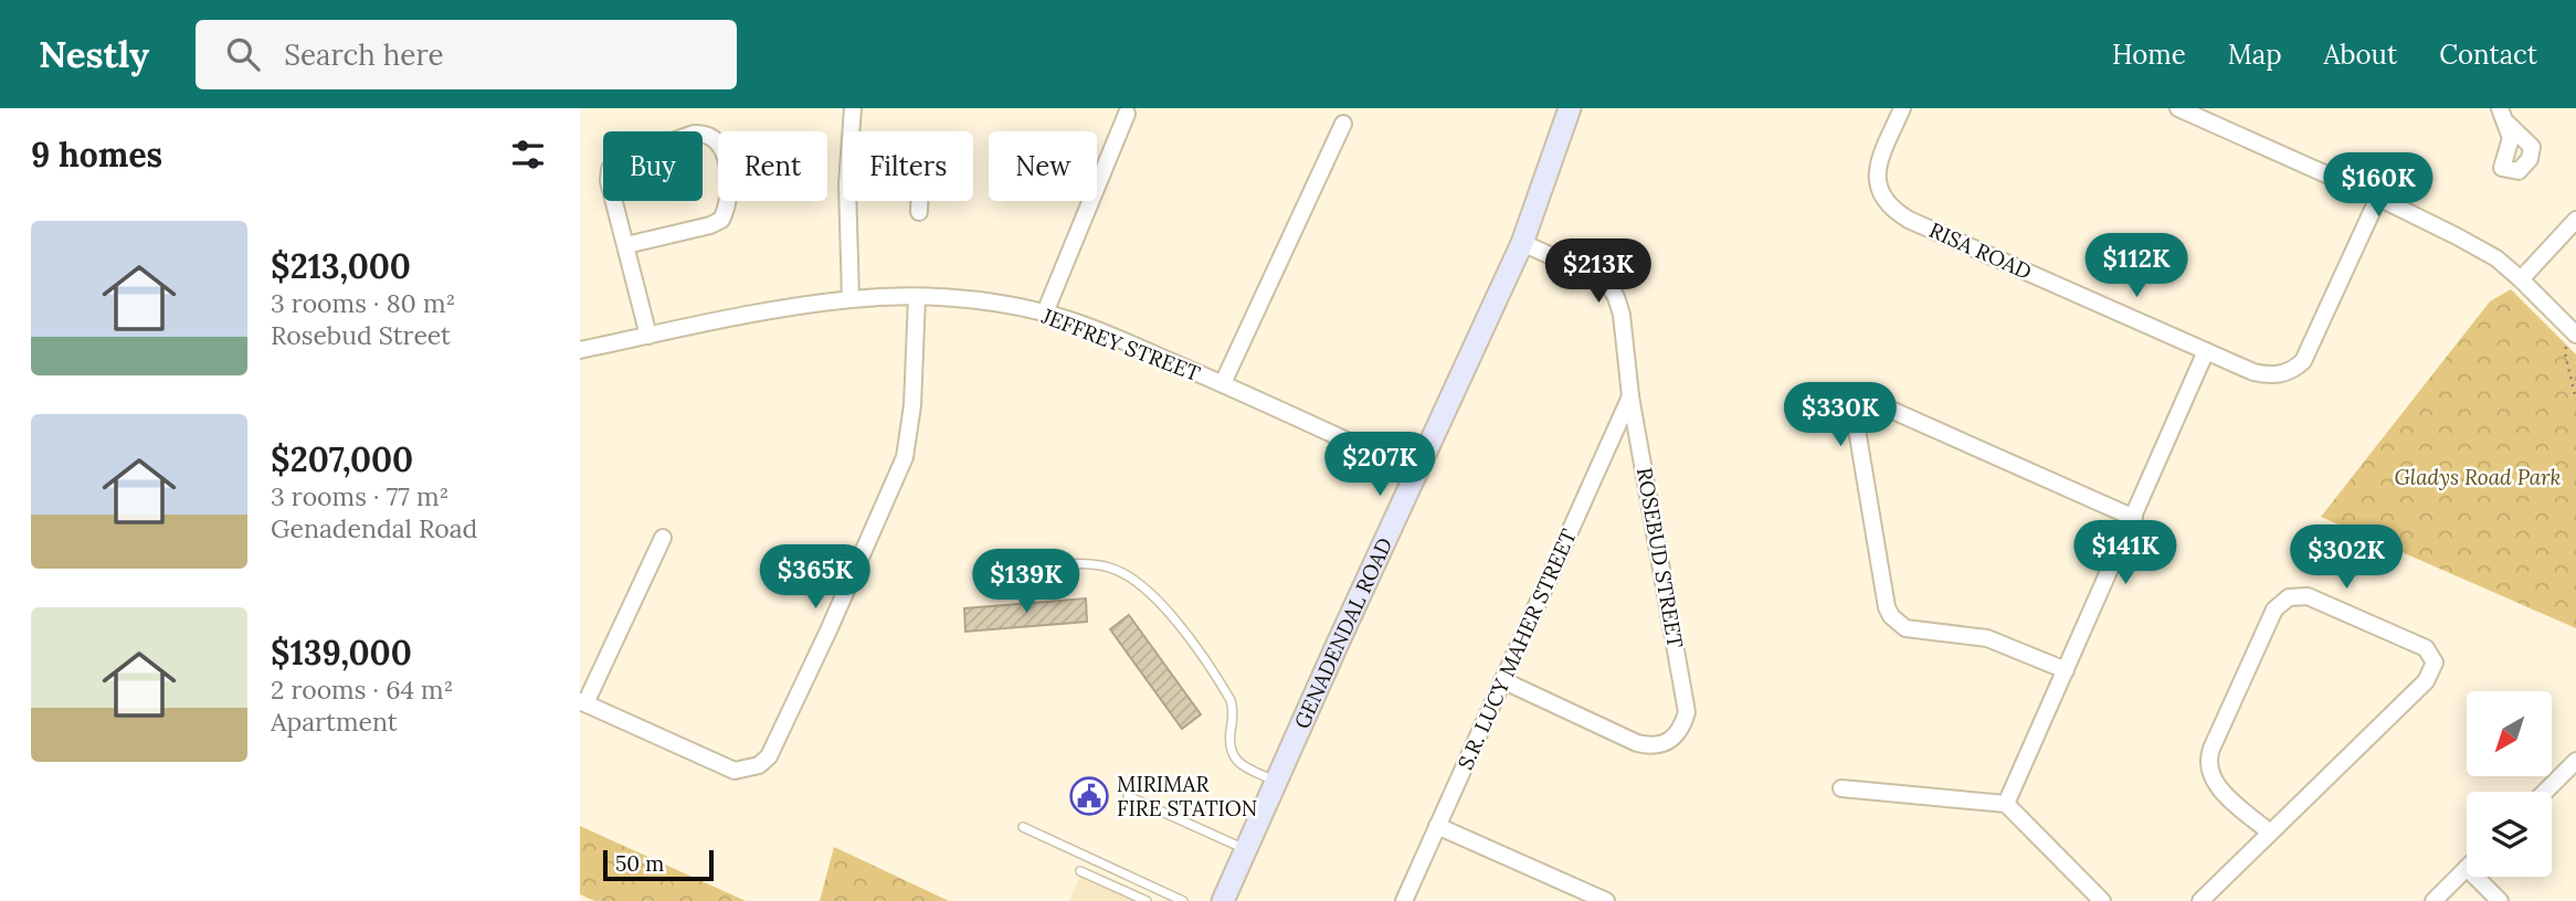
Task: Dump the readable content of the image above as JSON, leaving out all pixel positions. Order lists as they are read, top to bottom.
{
  "streets": {
    "street": [
      "RISA ROAD",
      "JEFFREY STREET",
      "ROSEBUD STREET",
      "GENADENDAL ROAD",
      "S.R. LUCY MAHER STREET"
    ]
  },
  "crossings": [
    ["JEFFREY STREET", "GENADENDAL ROAD"],
    ["ROSEBUD STREET", "GENADENDAL ROAD"],
    ["ROSEBUD STREET", "S.R. LUCY MAHER STREET"]
  ],
  "parks": ["Gladys Road Park"],
  "places": {
    "public building": ["MIRIMAR FIRE STATION"]
  },
  "scale_bar": "50 m",
  "north": "bottom left",
  "page": {
    "header": "Nestly",
    "search": "Search here",
    "nav": [
      "Home",
      "Map",
      "About",
      "Contact"
    ],
    "heading": "9 homes",
    "chip": [
      "Buy",
      "Rent",
      "Filters",
      "New"
    ],
    "price": [
      "$160K",
      "$112K",
      "$213K",
      "$330K",
      "$207K",
      "$141K",
      "$302K",
      "$365K",
      "$139K"
    ],
    "list": [
      {
        "name": "$213,000",
        "note": "3 rooms · 80 m² · Rosebud Street"
      },
      {
        "name": "$207,000",
        "note": "3 rooms · 77 m² · Genadendal Road"
      },
      {
        "name": "$139,000",
        "note": "2 rooms · 64 m² · Apartment"
      }
    ],
    "scale": "50 m"
  }
}
